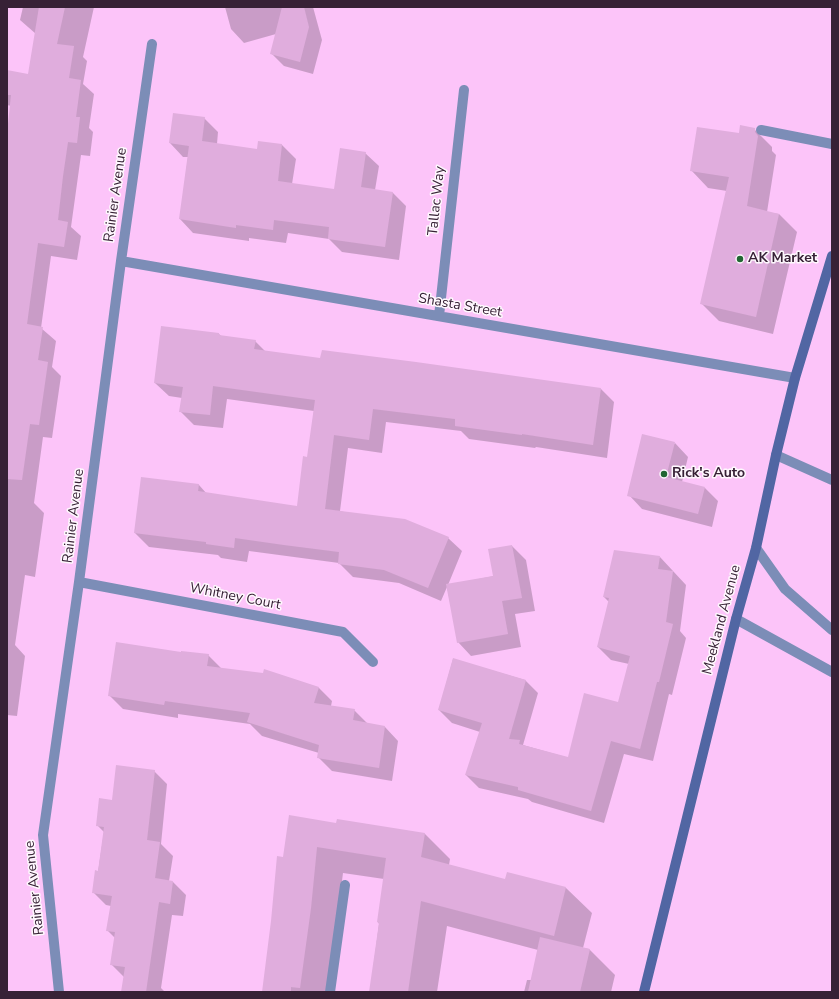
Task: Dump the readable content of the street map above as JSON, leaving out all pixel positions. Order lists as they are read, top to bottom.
{
  "streets": {
    "main road": ["Meekland Avenue"],
    "street": [
      "Rainier Avenue",
      "Tallac Way",
      "Shasta Street",
      "Whitney Court"
    ]
  },
  "crossings": [
    ["Rainier Avenue", "Shasta Street"],
    ["Rainier Avenue", "Whitney Court"],
    ["Tallac Way", "Shasta Street"],
    ["Shasta Street", "Meekland Avenue"]
  ],
  "places": ["AK Market", "Rick's Auto"]
}
